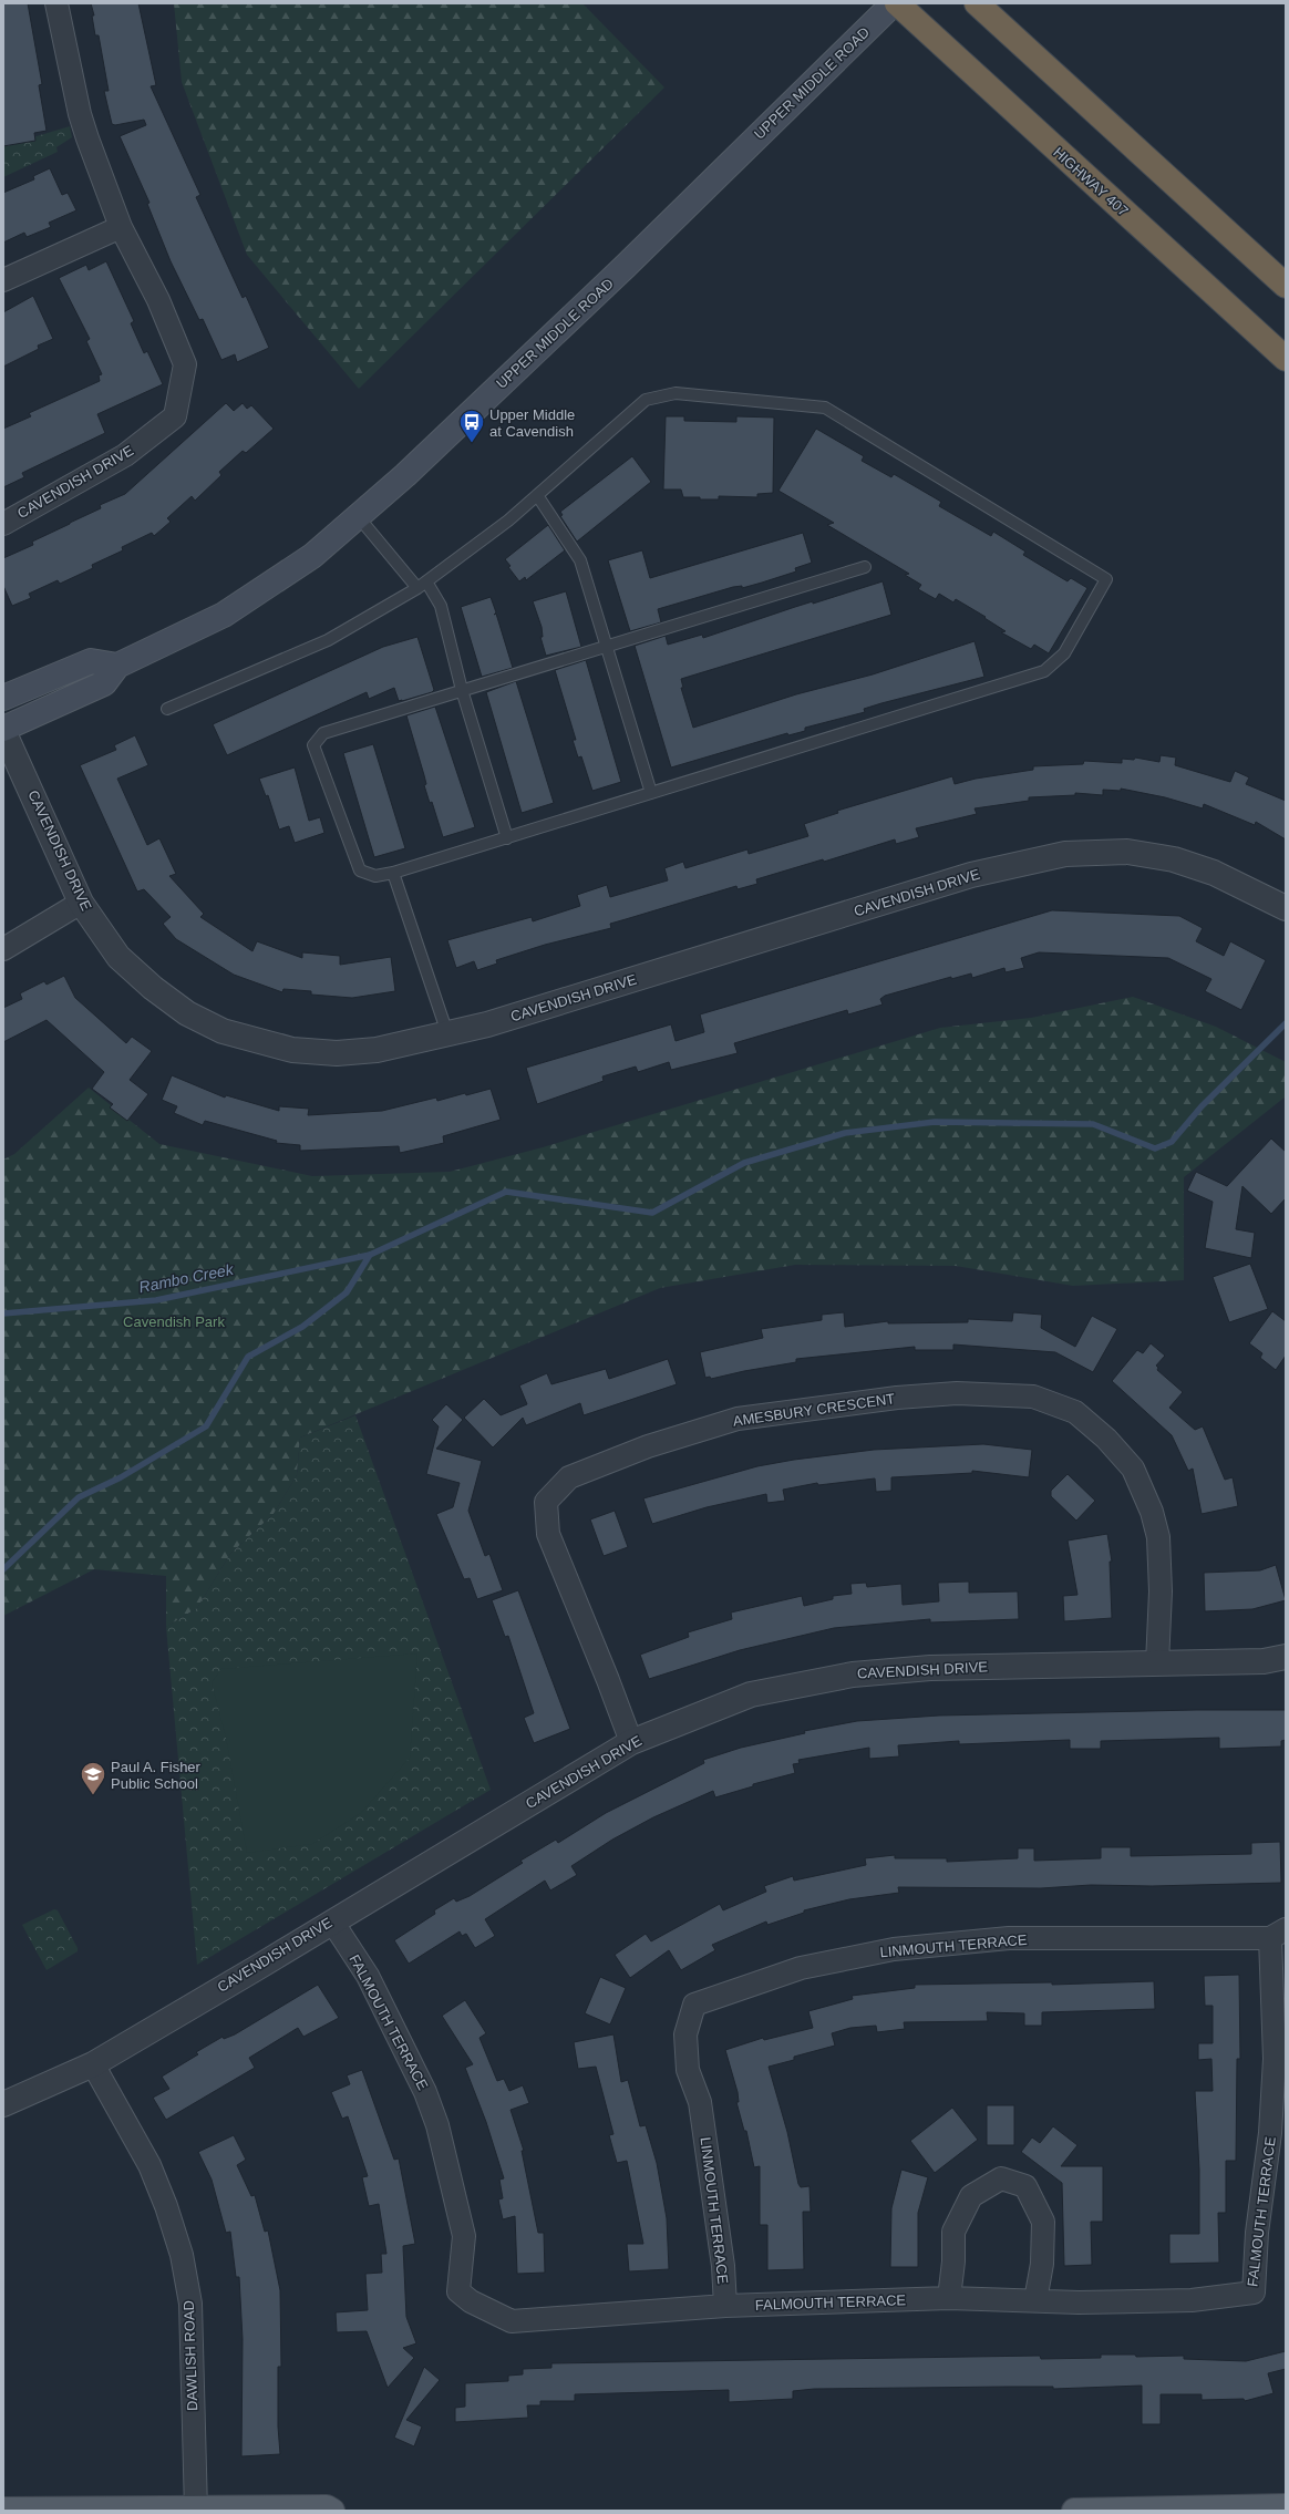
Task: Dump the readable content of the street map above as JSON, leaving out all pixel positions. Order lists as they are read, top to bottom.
{
  "streets": {
    "highway": ["HIGHWAY 407"],
    "main road": ["UPPER MIDDLE ROAD"],
    "street": [
      "CAVENDISH DRIVE",
      "AMESBURY CRESCENT",
      "LINMOUTH TERRACE",
      "FALMOUTH TERRACE",
      "DAWLISH ROAD"
    ]
  },
  "crossings": [
    ["UPPER MIDDLE ROAD", "HIGHWAY 407"],
    ["UPPER MIDDLE ROAD", "CAVENDISH DRIVE"],
    ["CAVENDISH DRIVE", "AMESBURY CRESCENT"],
    ["CAVENDISH DRIVE", "FALMOUTH TERRACE"],
    ["CAVENDISH DRIVE", "DAWLISH ROAD"],
    ["LINMOUTH TERRACE", "FALMOUTH TERRACE"]
  ],
  "water": ["Rambo Creek"],
  "parks": ["Cavendish Park"],
  "places": {
    "bus stop": ["Upper Middle at Cavendish"],
    "school or university": ["Paul A. Fisher Public School"]
  }
}
